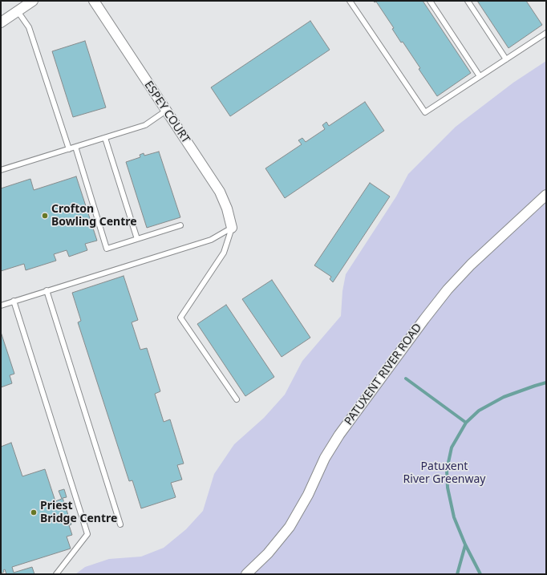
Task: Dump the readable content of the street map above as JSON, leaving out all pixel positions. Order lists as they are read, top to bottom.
{
  "streets": {
    "street": ["ESPEY COURT", "PATUXENT RIVER ROAD"]
  },
  "parks": ["Patuxent River Greenway"],
  "places": ["Crofton Bowling Centre", "Priest Bridge Centre"]
}
